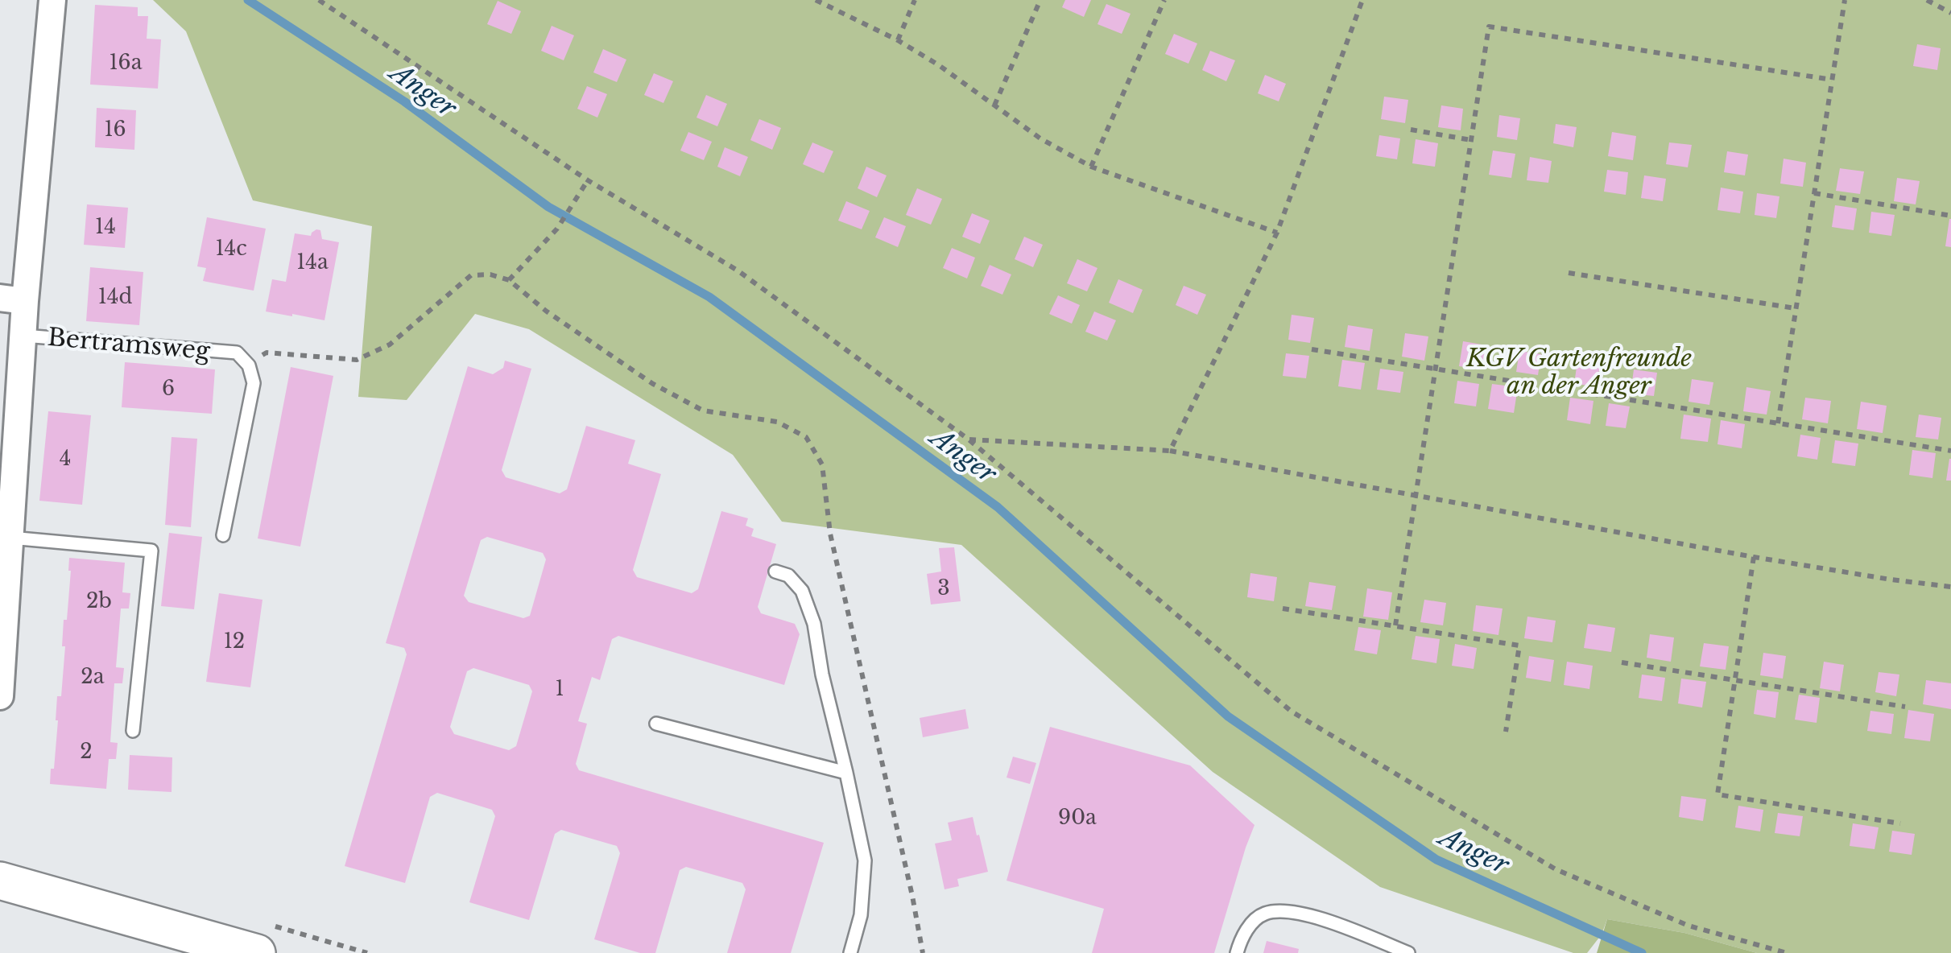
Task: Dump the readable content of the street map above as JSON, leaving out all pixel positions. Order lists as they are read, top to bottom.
{
  "streets": {
    "street": ["Bertramsweg"]
  },
  "water": ["Anger"],
  "parks": ["KGV Gartenfreunde an der Anger"],
  "house_numbers": [
    "16a",
    "16",
    "14",
    "14c",
    "14a",
    "14d",
    "6",
    "4",
    "3",
    "2b",
    "12",
    "2a",
    "1",
    "2",
    "90a"
  ]
}
